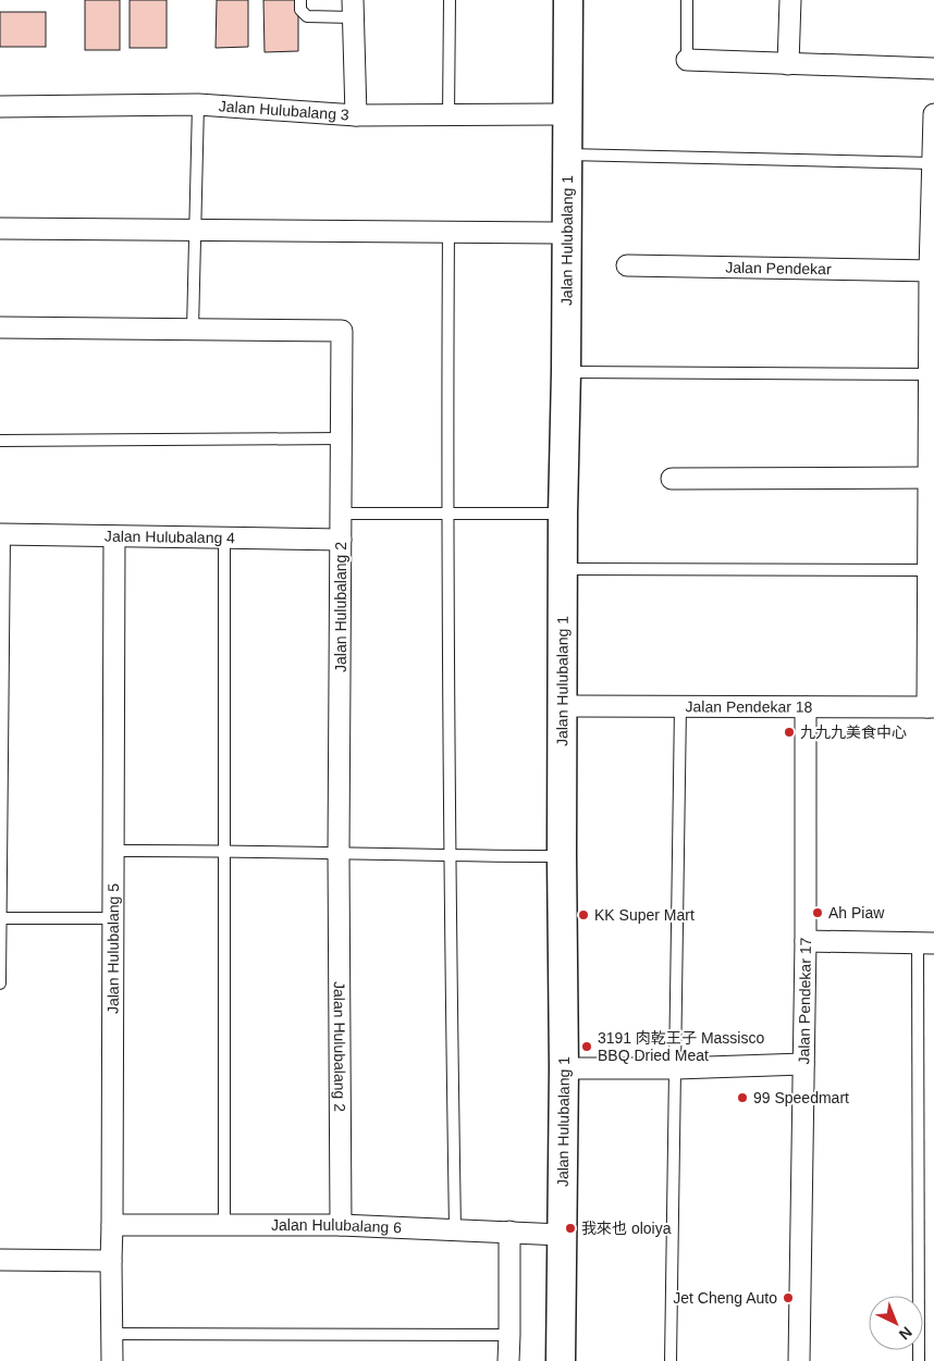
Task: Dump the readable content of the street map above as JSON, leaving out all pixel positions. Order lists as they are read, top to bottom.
{
  "streets": {
    "street": [
      "Jalan Hulubalang 3",
      "Jalan Hulubalang 1",
      "Jalan Pendekar",
      "Jalan Hulubalang 4",
      "Jalan Hulubalang 2",
      "Jalan Pendekar 18",
      "Jalan Hulubalang 5",
      "Jalan Pendekar 17",
      "Jalan Hulubalang 6"
    ]
  },
  "crossings": [
    ["Jalan Hulubalang 3", "Jalan Hulubalang 1"],
    ["Jalan Hulubalang 1", "Jalan Pendekar 18"],
    ["Jalan Hulubalang 1", "Jalan Hulubalang 6"],
    ["Jalan Hulubalang 4", "Jalan Hulubalang 2"],
    ["Jalan Hulubalang 4", "Jalan Hulubalang 5"],
    ["Jalan Hulubalang 2", "Jalan Hulubalang 6"],
    ["Jalan Pendekar 18", "Jalan Pendekar 17"],
    ["Jalan Hulubalang 5", "Jalan Hulubalang 6"]
  ],
  "places": [
    "九九九美食中心",
    "Ah Piaw",
    "KK Super Mart",
    "3191 肉乾王子 Massisco BBQ Dried Meat",
    "99 Speedmart",
    "我來也 oloiya",
    "Jet Cheng Auto"
  ],
  "north": "bottom right"
}
